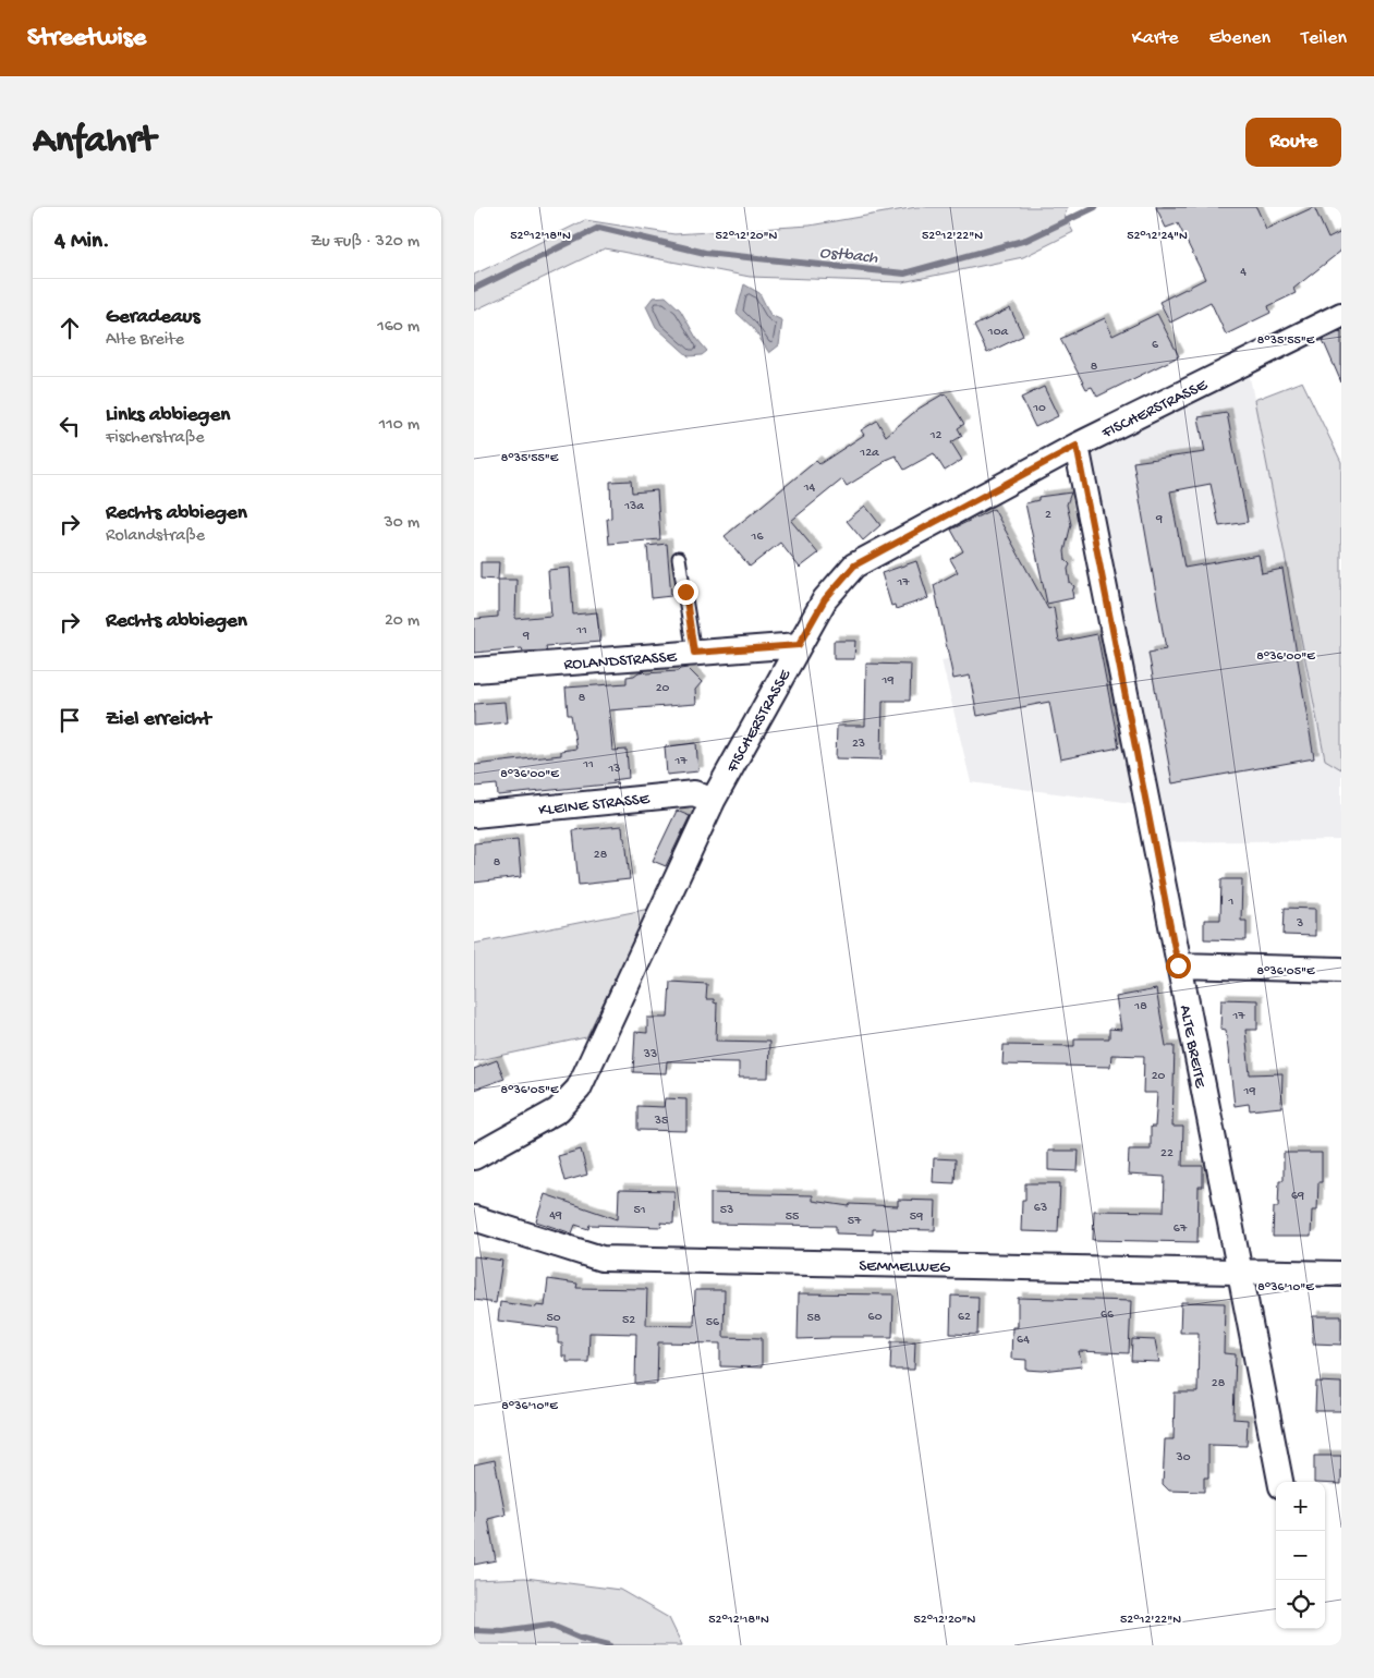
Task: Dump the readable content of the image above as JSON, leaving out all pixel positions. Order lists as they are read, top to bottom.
{
  "streets": {
    "street": [
      "FISCHERSTRASSE",
      "ROLANDSTRASSE",
      "KLEINE STRASSE",
      "ALTE BREITE",
      "SEMMELWEG"
    ]
  },
  "crossings": [
    ["FISCHERSTRASSE", "ROLANDSTRASSE"],
    ["FISCHERSTRASSE", "KLEINE STRASSE"],
    ["FISCHERSTRASSE", "ALTE BREITE"],
    ["ALTE BREITE", "SEMMELWEG"]
  ],
  "water": ["Ostbach"],
  "house_numbers": [
    "4",
    "10a",
    "6",
    "8",
    "10",
    "12",
    "12a",
    "14",
    "13a",
    "2",
    "9",
    "16",
    "17",
    "11",
    "9",
    "19",
    "20",
    "8",
    "23",
    "17",
    "11",
    "13",
    "28",
    "8",
    "1",
    "3",
    "18",
    "17",
    "33",
    "20",
    "19",
    "35",
    "22",
    "69",
    "63",
    "51",
    "53",
    "49",
    "55",
    "59",
    "57",
    "67",
    "66",
    "60",
    "62",
    "50",
    "58",
    "52",
    "56",
    "64",
    "28",
    "30"
  ],
  "page": {
    "header": "Streetwise",
    "nav": ["Karte", "Ebenen", "Teilen"],
    "buttons": "Route",
    "title": "Anfahrt",
    "heading": ["4 Min.", "Zu Fuß · 320 m"],
    "list": [
      ["Geradeaus", "Alte Breite", "160 m"],
      ["Links abbiegen", "Fischerstraße", "110 m"],
      ["Rechts abbiegen", "Rolandstraße", "30 m"],
      ["Rechts abbiegen", "20 m"],
      "Ziel erreicht"
    ],
    "map_buttons": ["+", "−"]
  },
  "coordinates": [
    "52°12'18\"N",
    "52°12'20\"N",
    "52°12'22\"N",
    "52°12'24\"N",
    "8°35'55\"E",
    "8°36'00\"E",
    "8°36'05\"E",
    "8°36'10\"E"
  ]
}
